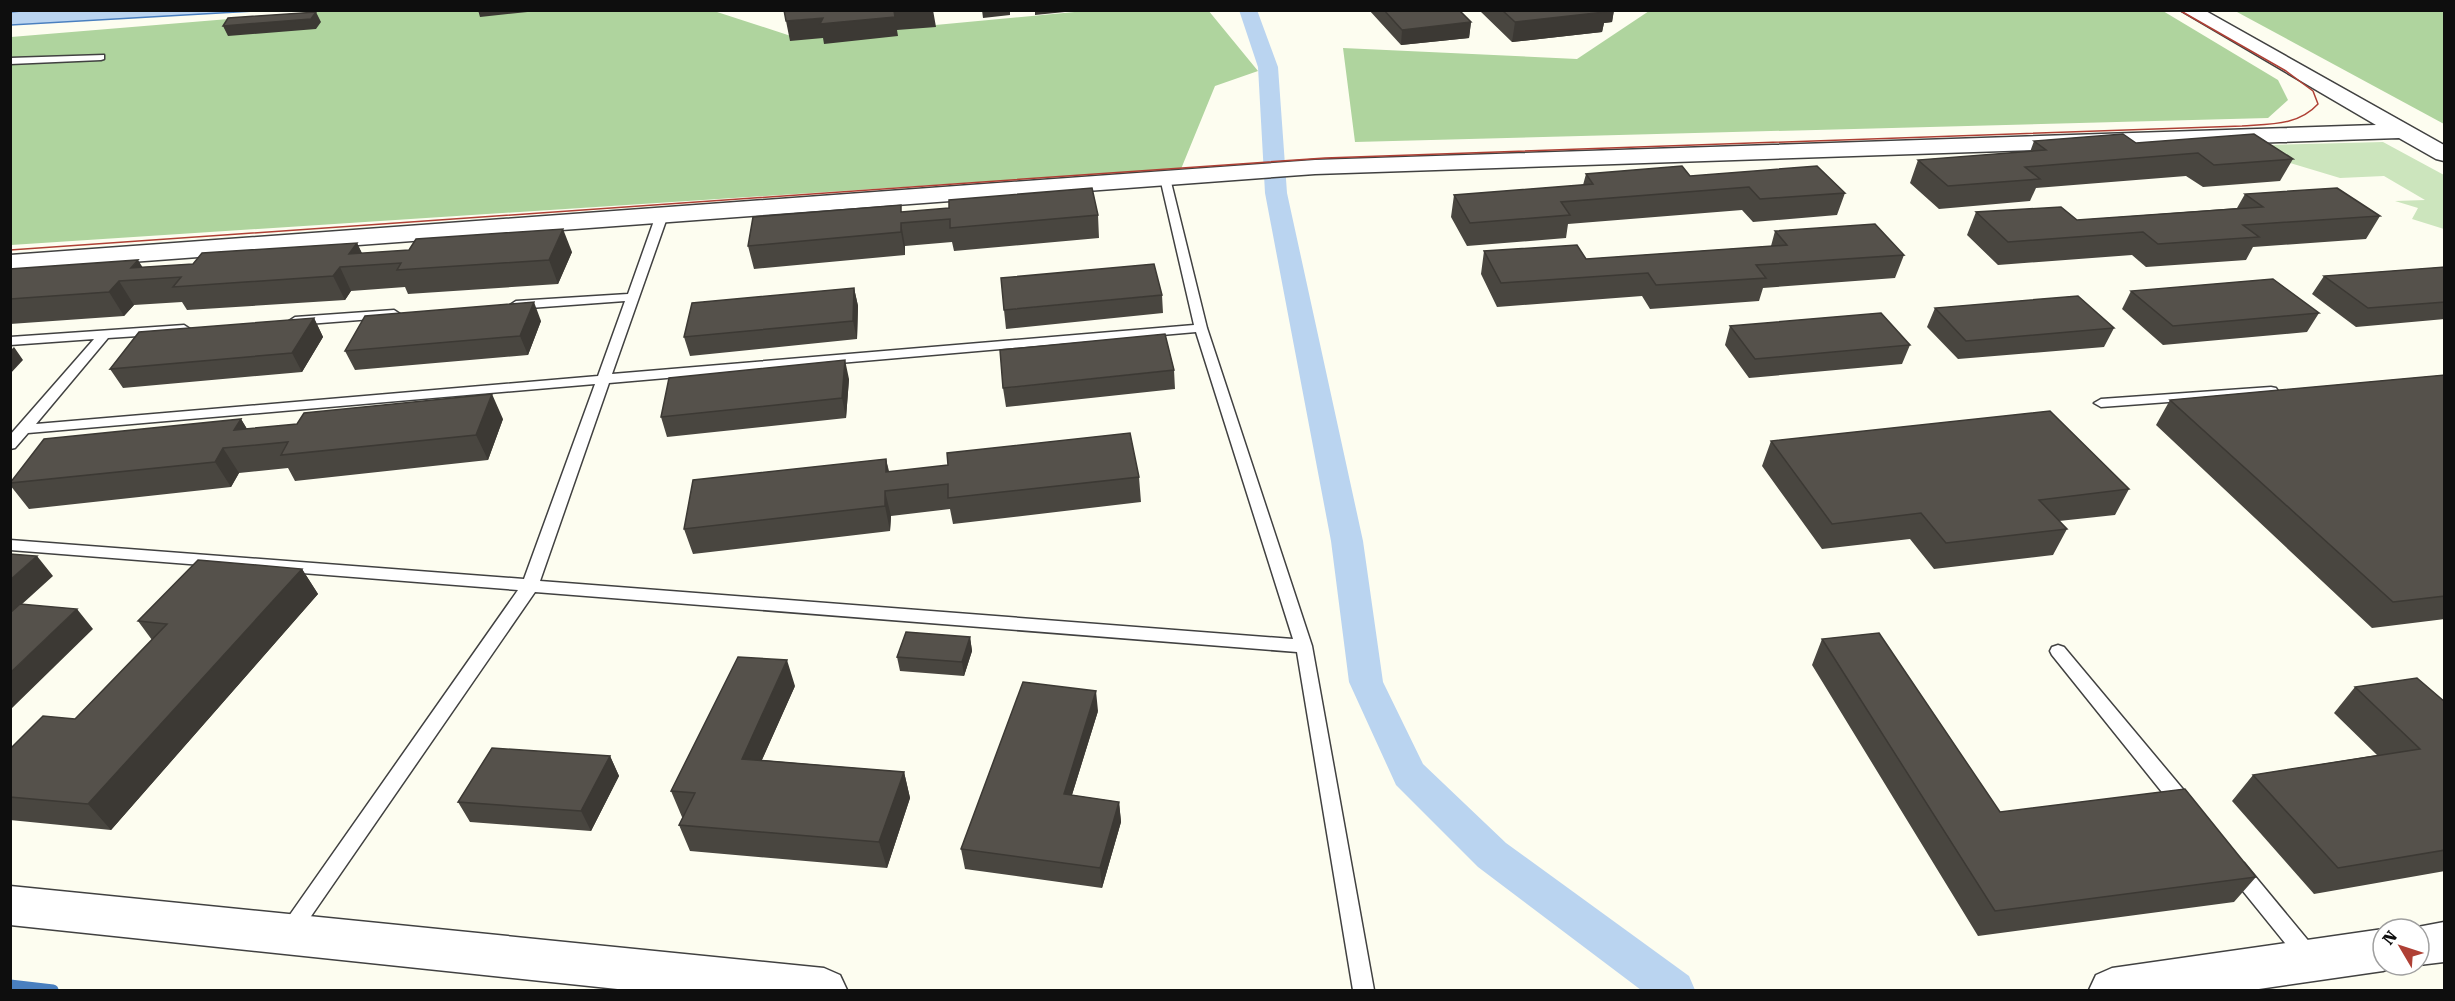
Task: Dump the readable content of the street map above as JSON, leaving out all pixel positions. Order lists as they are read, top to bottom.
{
  "north": "top left"
}
